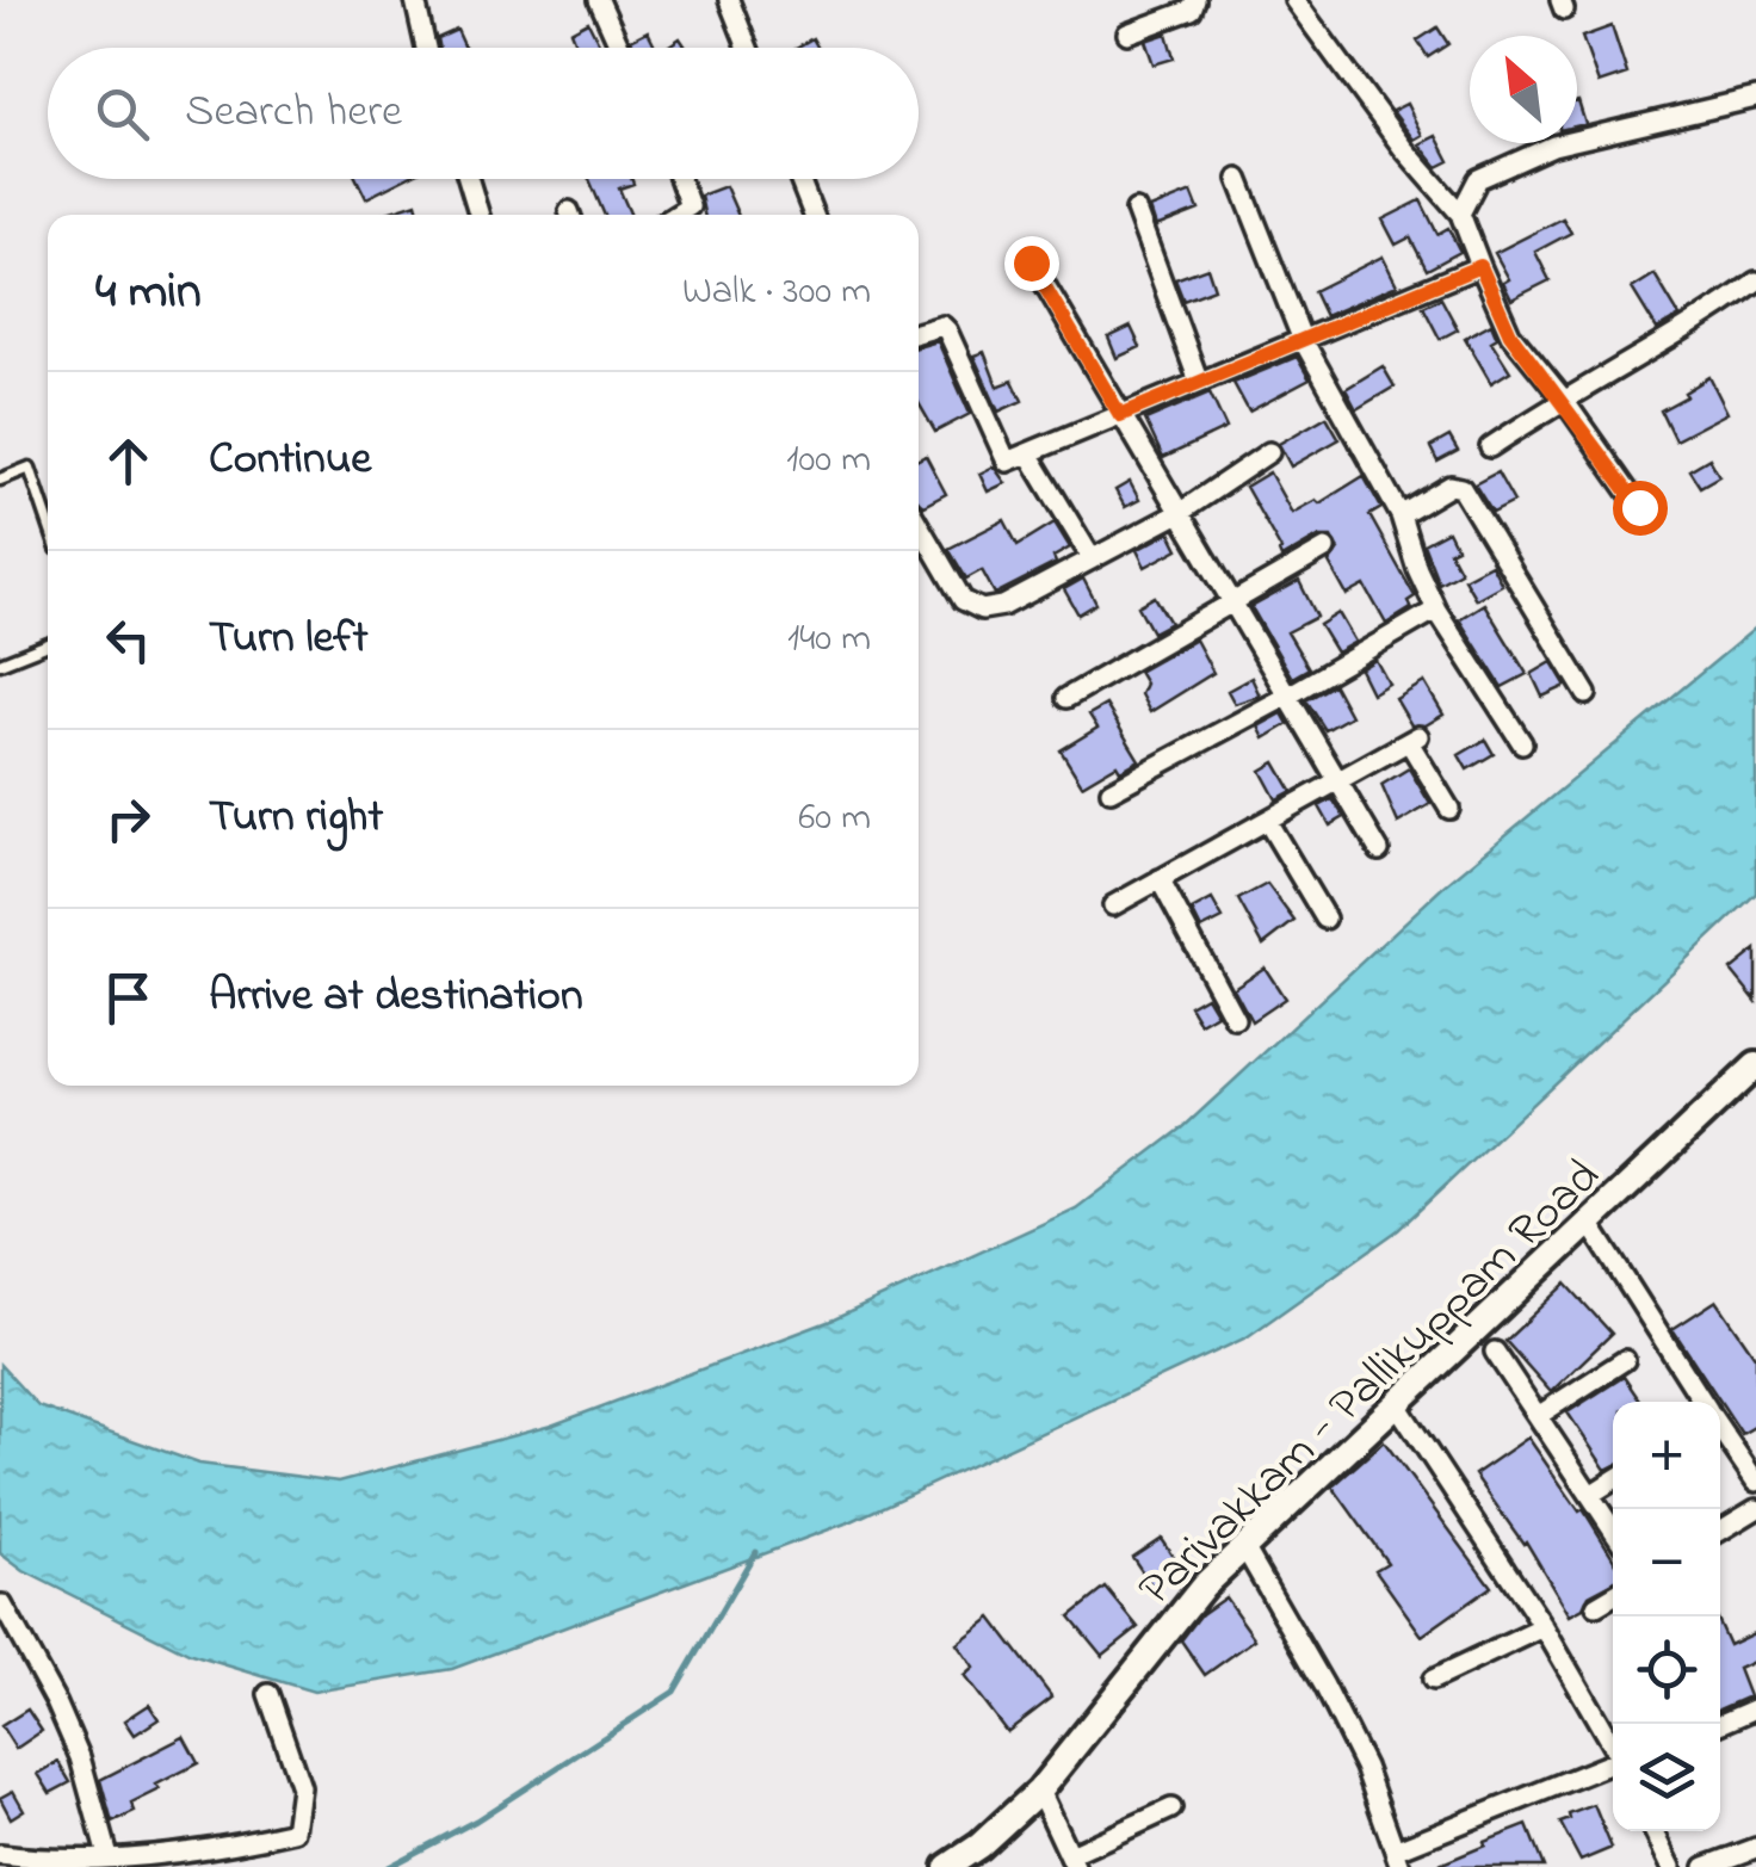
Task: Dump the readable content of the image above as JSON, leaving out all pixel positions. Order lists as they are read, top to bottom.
{
  "streets": {
    "street": ["Parivakkam - Pallikuppam Road"]
  },
  "north": "top left",
  "page": {
    "search": "Search here",
    "heading": ["4 min", "Walk · 300 m"],
    "list": [
      ["Continue", "100 m"],
      ["Turn left", "140 m"],
      ["Turn right", "60 m"],
      "Arrive at destination"
    ],
    "map_buttons": ["+", "−"]
  }
}
